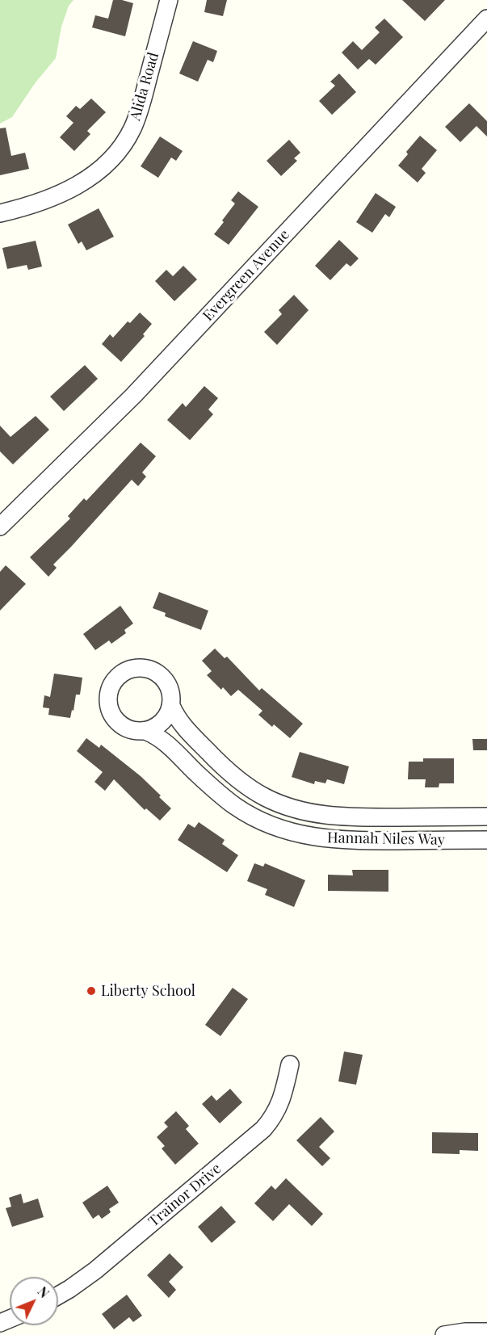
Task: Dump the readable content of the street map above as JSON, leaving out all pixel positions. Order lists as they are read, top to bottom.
{
  "streets": {
    "street": [
      "Alida Road",
      "Evergreen Avenue",
      "Hannah Niles Way",
      "Trainor Drive"
    ]
  },
  "places": ["Liberty School"],
  "north": "top right"
}
